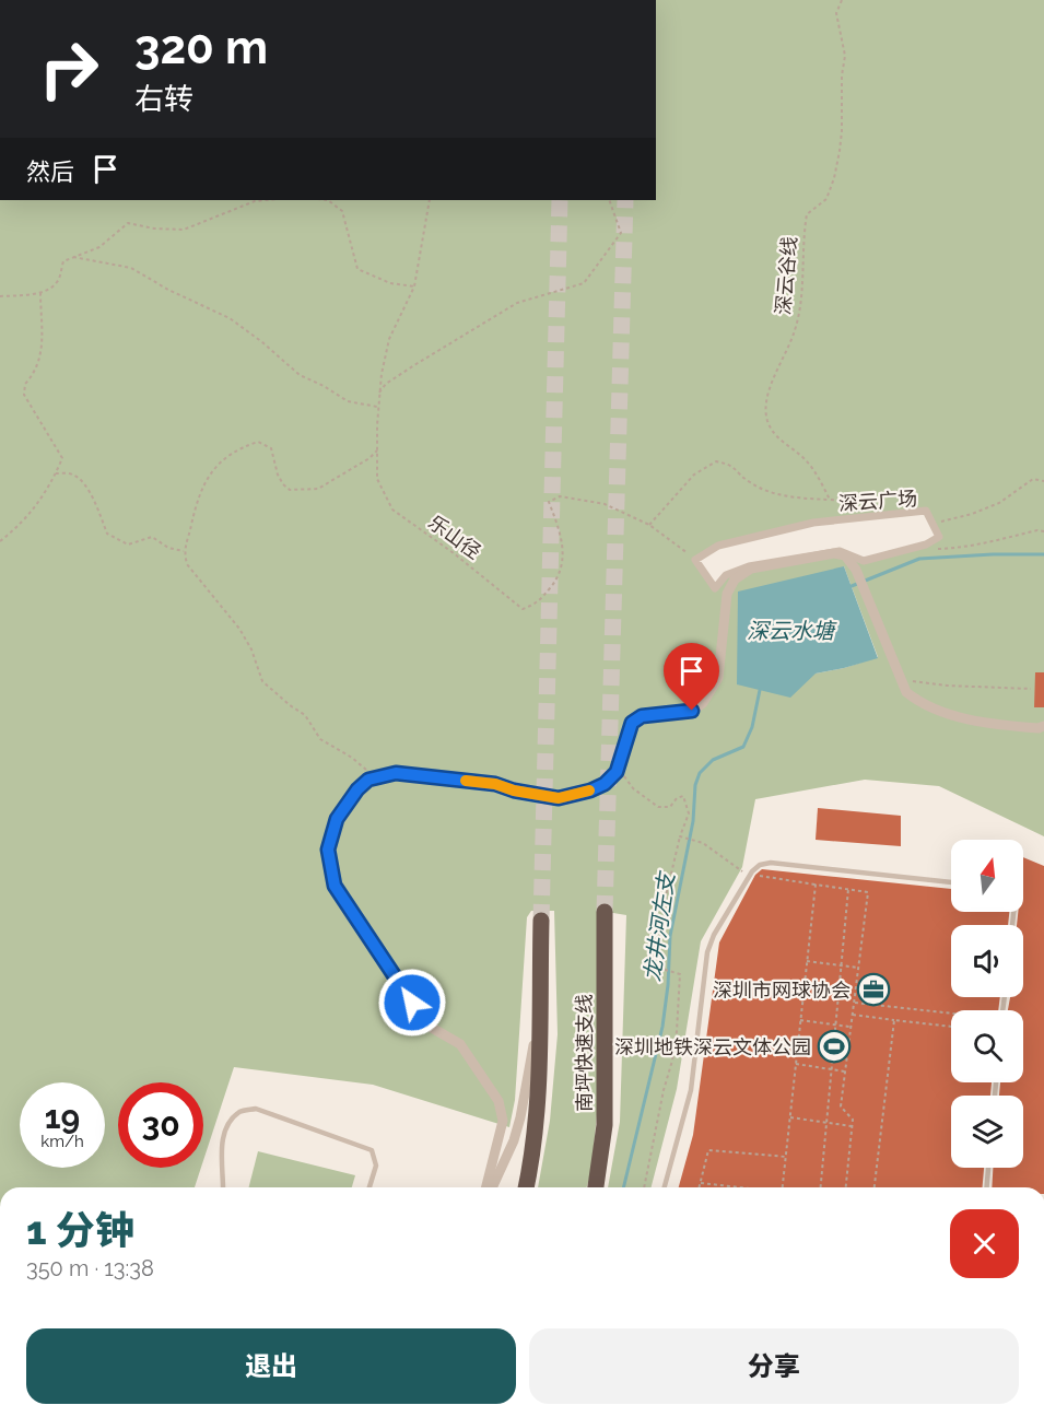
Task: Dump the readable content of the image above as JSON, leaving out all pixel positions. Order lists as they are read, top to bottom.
{
  "streets": {
    "highway": ["南坪快速支线"],
    "street": ["深云广场"],
    "path": ["深云谷线", "乐山径"]
  },
  "crossings": [
    ["深云广场", "乐山径"]
  ],
  "water": ["深云水塘", "龙井河左支"],
  "places": {
    "office": ["深圳市网球协会"],
    "sports": ["深圳地铁深云文体公园"]
  },
  "north": "top",
  "page": {
    "turn": ["320 m", "右转"],
    "then": "然后",
    "speed": "19 km/h",
    "limit": "30",
    "heading": ["1 分钟", "350 m · 13:38"],
    "buttons": ["退出", "分享"]
  }
}
